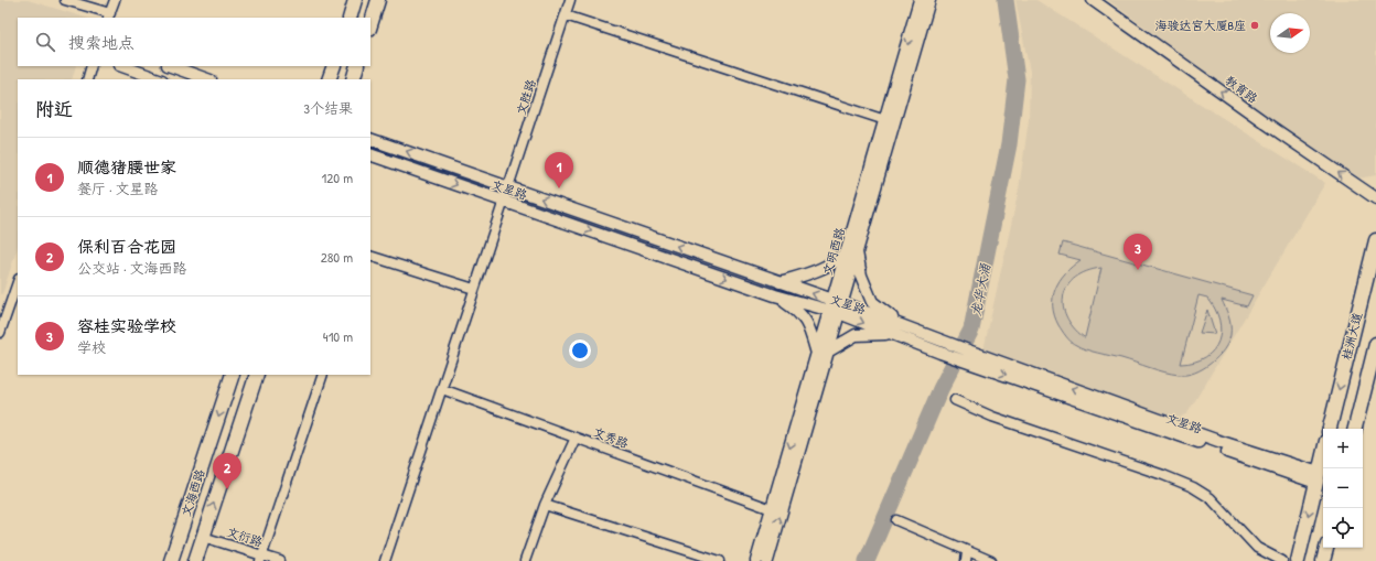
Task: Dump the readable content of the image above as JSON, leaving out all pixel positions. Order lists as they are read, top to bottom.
{
  "streets": {
    "main road": ["桂洲大道", "文海西路"],
    "street": [
      "教育路",
      "文胜路",
      "文星路",
      "文明西路",
      "文秀路",
      "文衍路"
    ]
  },
  "crossings": [
    ["文胜路", "文星路"],
    ["文胜路", "文秀路"],
    ["文星路", "文明西路"],
    ["文明西路", "文秀路"],
    ["文海西路", "文衍路"]
  ],
  "one_way": ["教育路"],
  "water": ["龙华大涌"],
  "places": ["海骏达宫大厦B座"],
  "north": "right",
  "page": {
    "search": "搜索地点",
    "heading": ["附近", "3个结果"],
    "list": [
      {
        "mark": "1",
        "name": "顺德猪腰世家",
        "note": "餐厅 · 文星路",
        "value": "120 m"
      },
      {
        "mark": "2",
        "name": "保利百合花园",
        "note": "公交站 · 文海西路",
        "value": "280 m"
      },
      {
        "mark": "3",
        "name": "容桂实验学校",
        "note": "学校",
        "value": "410 m"
      }
    ],
    "pins": ["1", "3", "2"],
    "map_buttons": ["+", "−"]
  }
}
